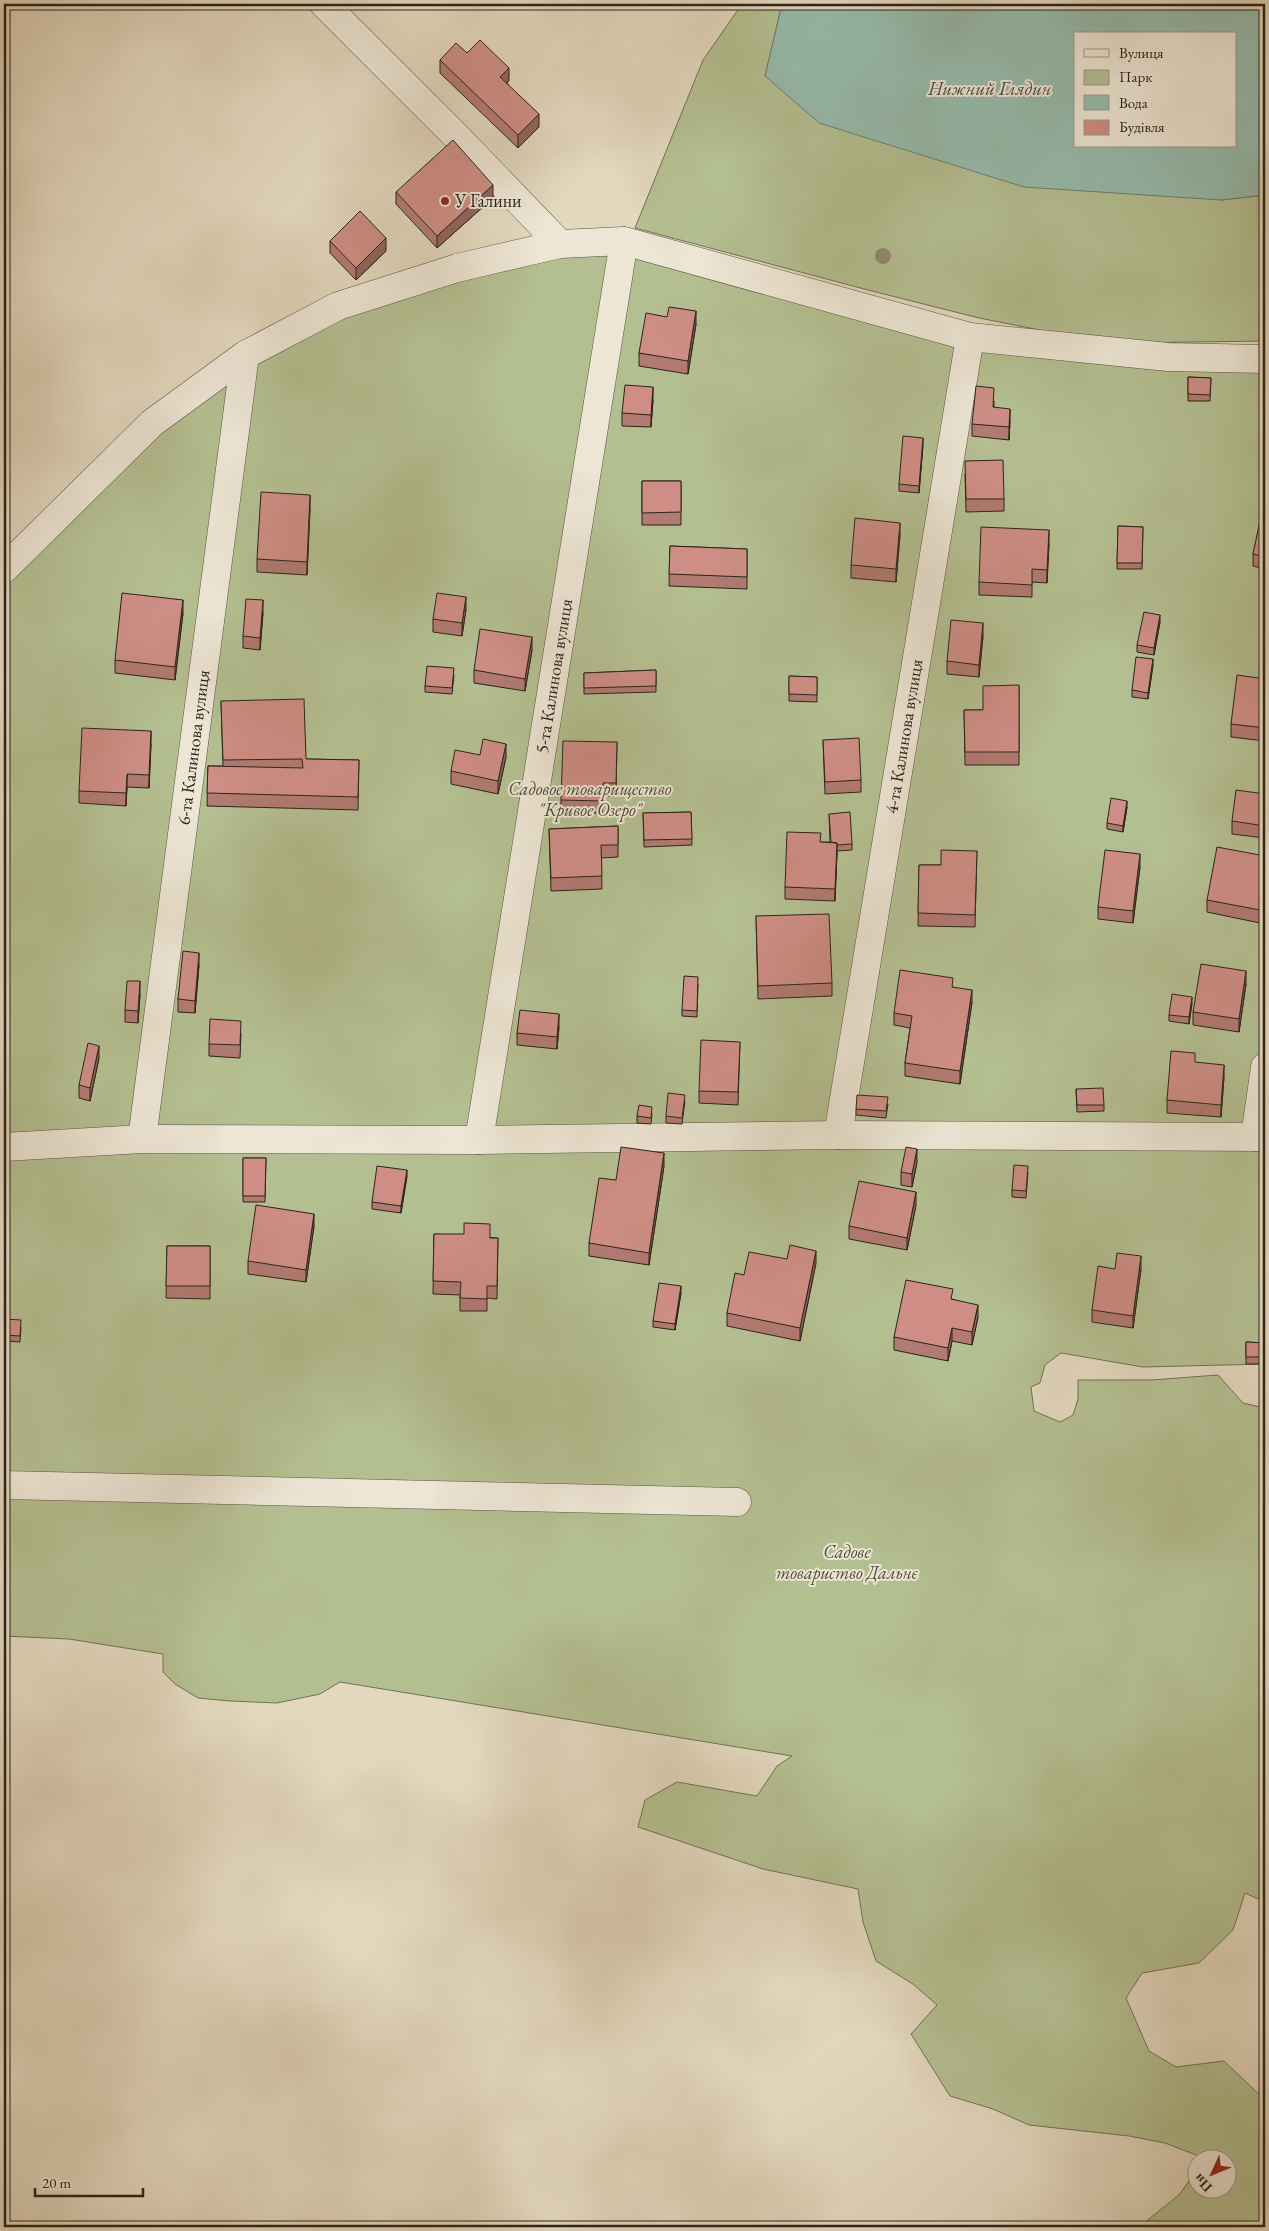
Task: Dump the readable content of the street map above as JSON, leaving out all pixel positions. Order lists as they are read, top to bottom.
{
  "streets": {
    "street": ["5-та Калинова вулиця", "4-та Калинова вулиця", "6-та Калинова вулиця"]
  },
  "water": ["Нижний Глядин"],
  "parks": ["Садовое товарищество \"Кривое Озеро\"", "Садове товариство Дальнє"],
  "places": ["У Галини"],
  "legend": [
    "Вулиця",
    "Парк",
    "Вода",
    "Будівля"
  ],
  "scale_bar": "20 m",
  "north": "bottom left"
}
